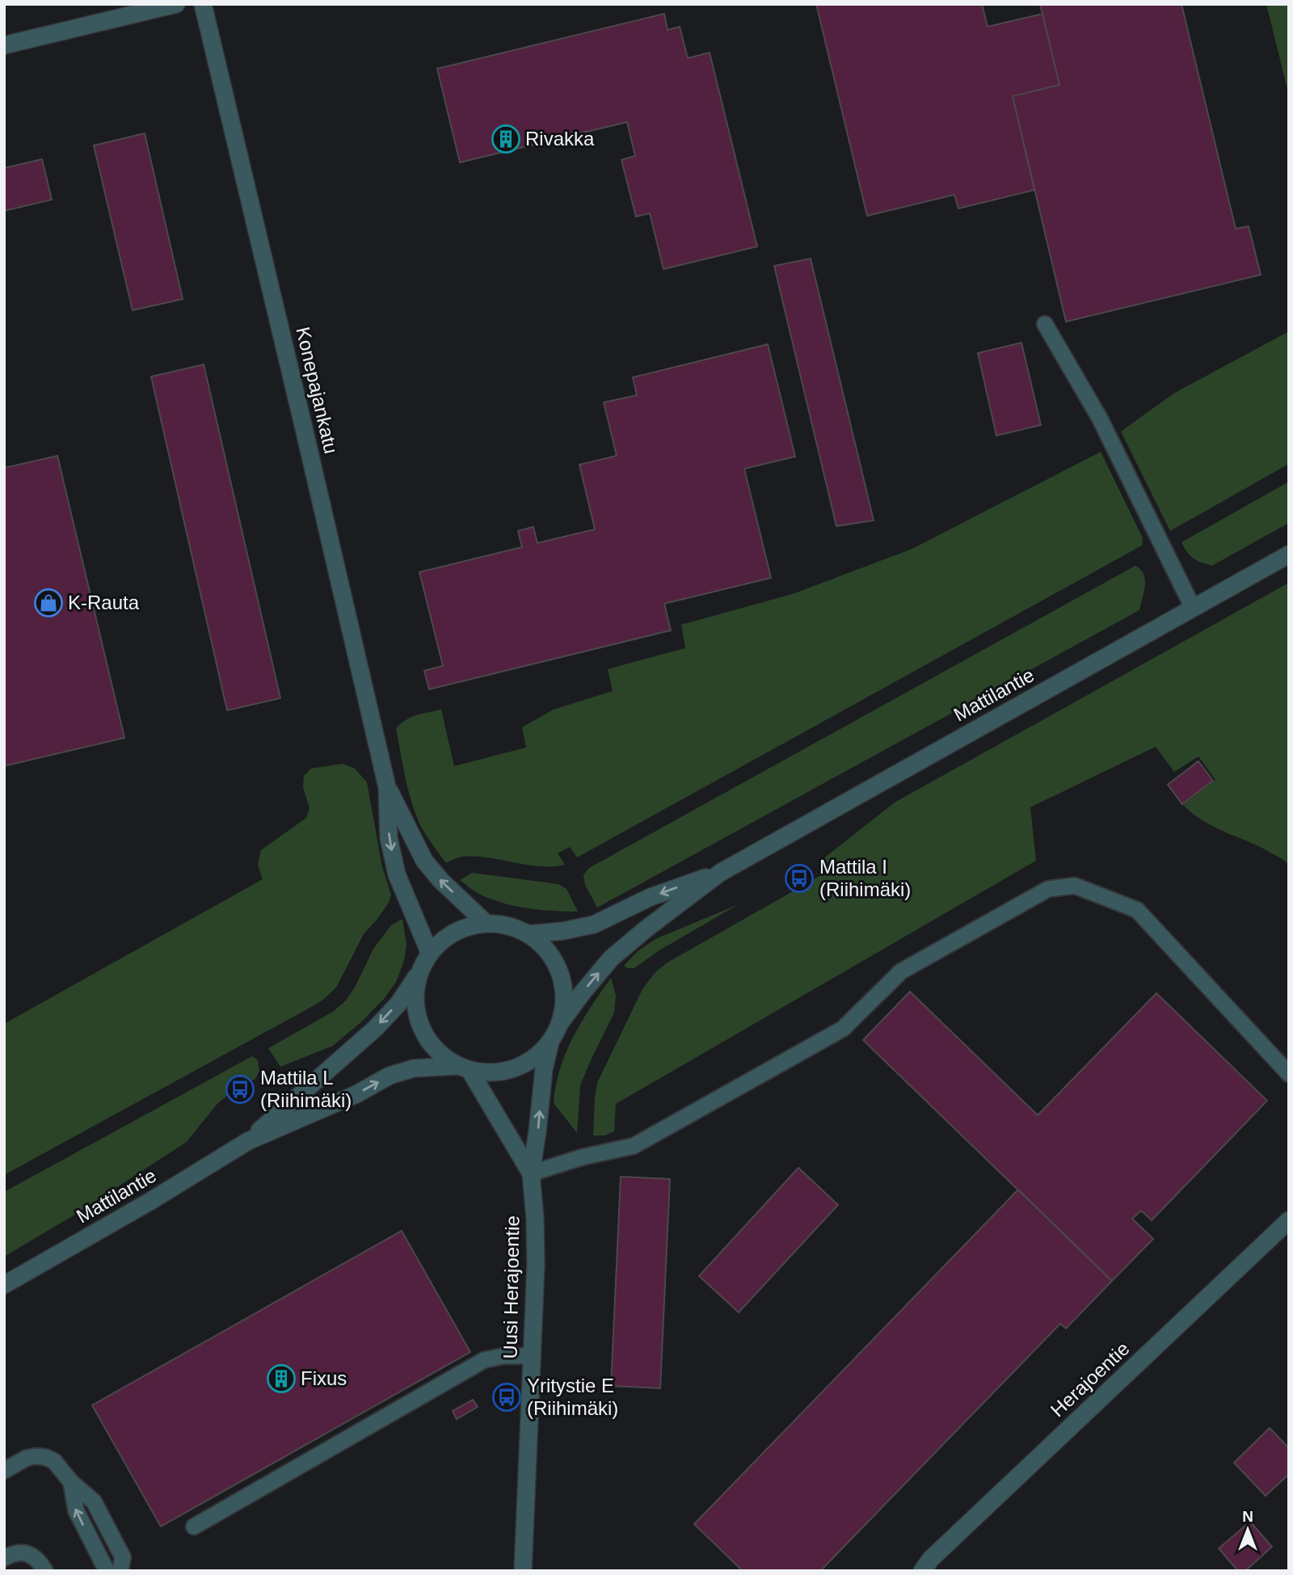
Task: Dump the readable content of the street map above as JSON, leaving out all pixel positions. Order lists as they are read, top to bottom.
{
  "streets": {
    "street": [
      "Konepajankatu",
      "Mattilantie",
      "Uusi Herajoentie",
      "Herajoentie"
    ]
  },
  "crossings": [
    ["Konepajankatu", "Mattilantie"],
    ["Konepajankatu", "Uusi Herajoentie"],
    ["Mattilantie", "Uusi Herajoentie"]
  ],
  "places": {
    "building": ["Rivakka", "Fixus"],
    "shop": ["K-Rauta"],
    "bus stop": ["Mattila I (Riihimäki)", "Mattila L (Riihimäki)", "Yritystie E (Riihimäki)"]
  },
  "north": "top"
}
